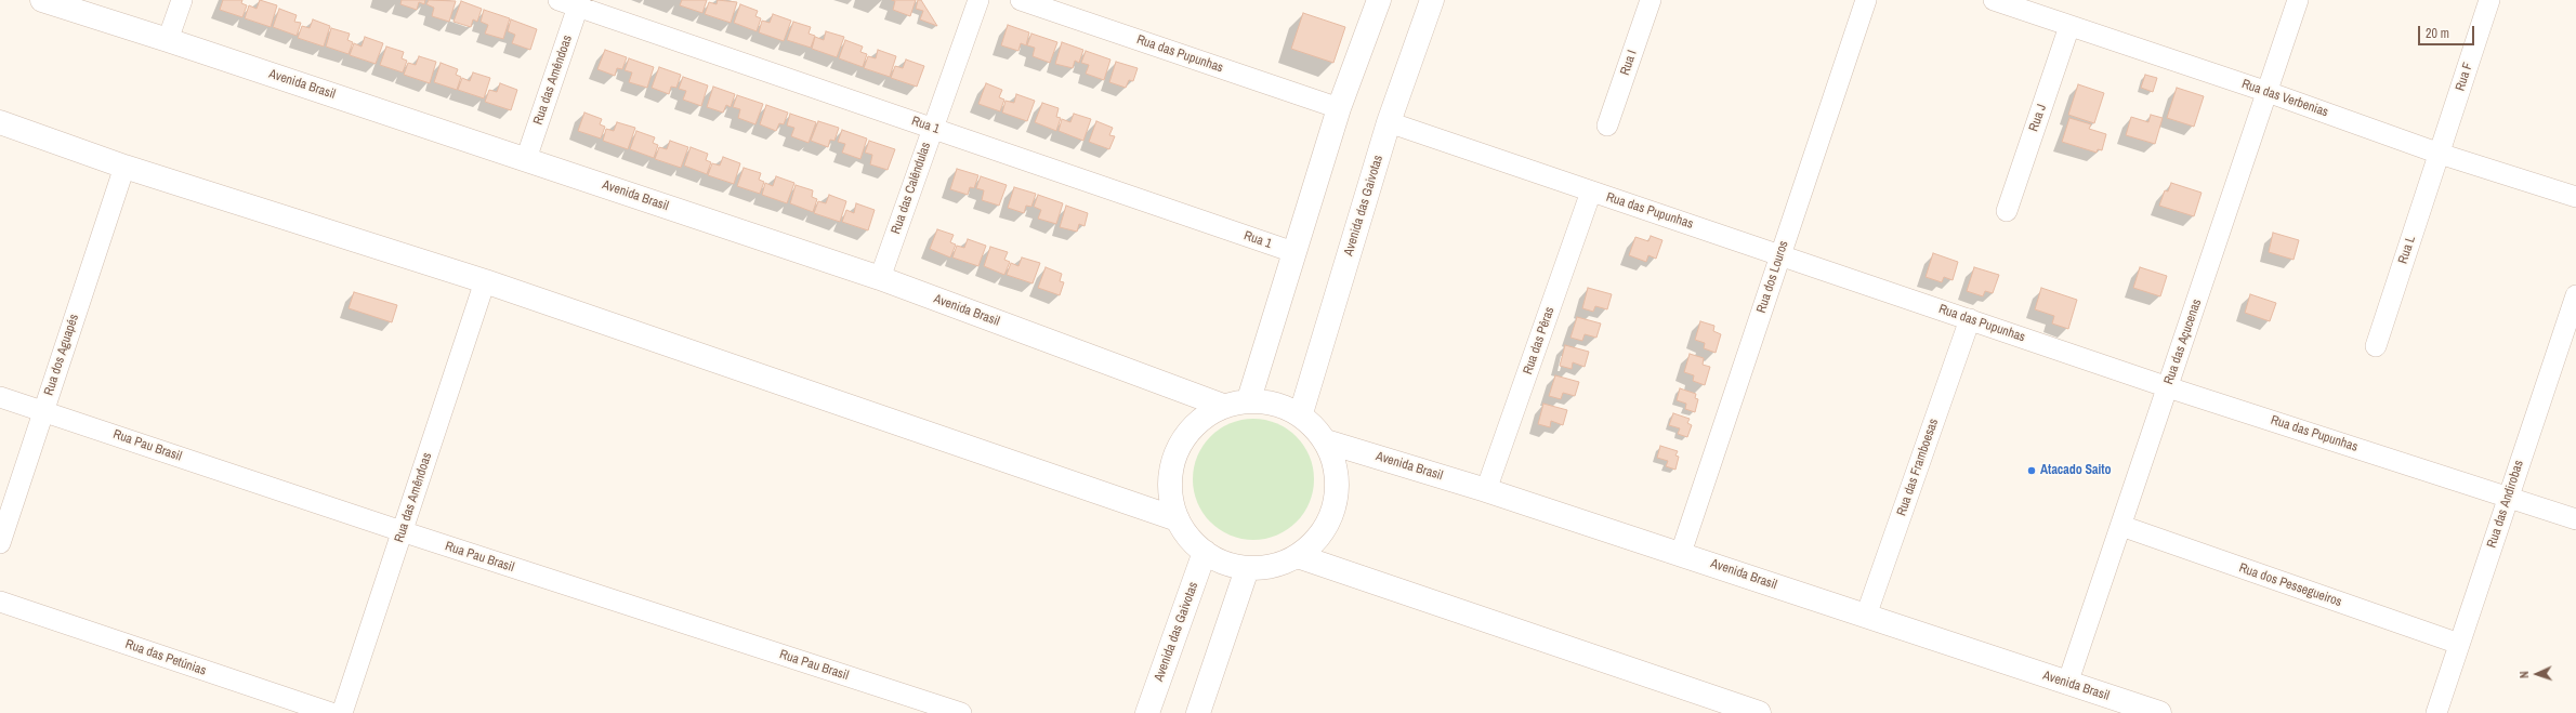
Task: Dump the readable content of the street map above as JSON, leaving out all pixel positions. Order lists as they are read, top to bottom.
{
  "streets": {
    "street": [
      "Rua das Pupunhas",
      "Rua I",
      "Rua F",
      "Rua das Amêndoas",
      "Avenida Brasil",
      "Rua das Verbenias",
      "Rua J",
      "Rua 1",
      "Rua das Calêndulas",
      "Avenida das Gaivotas",
      "Rua L",
      "Rua dos Louros",
      "Rua das Pêras",
      "Rua das Açucenas",
      "Rua dos Aguapés",
      "Rua Pau Brasil",
      "Rua das Framboesas",
      "Rua das Andirobas",
      "Rua dos Pessegueiros",
      "Rua das Petúnias"
    ]
  },
  "crossings": [
    ["Rua das Pupunhas", "Avenida das Gaivotas"],
    ["Rua das Pupunhas", "Rua dos Louros"],
    ["Rua das Pupunhas", "Rua das Pêras"],
    ["Rua das Pupunhas", "Rua das Açucenas"],
    ["Rua das Pupunhas", "Rua das Framboesas"],
    ["Rua das Pupunhas", "Rua das Andirobas"],
    ["Rua F", "Rua das Verbenias"],
    ["Rua F", "Rua L"],
    ["Rua das Amêndoas", "Avenida Brasil"],
    ["Rua das Amêndoas", "Rua 1"],
    ["Rua das Amêndoas", "Rua Pau Brasil"],
    ["Avenida Brasil", "Rua das Calêndulas"],
    ["Avenida Brasil", "Rua dos Louros"],
    ["Avenida Brasil", "Rua das Pêras"],
    ["Avenida Brasil", "Rua das Açucenas"],
    ["Avenida Brasil", "Rua das Framboesas"],
    ["Rua das Verbenias", "Rua J"],
    ["Rua das Verbenias", "Rua L"],
    ["Rua das Verbenias", "Rua das Açucenas"],
    ["Rua 1", "Rua das Calêndulas"],
    ["Rua das Açucenas", "Rua dos Pessegueiros"],
    ["Rua dos Aguapés", "Rua Pau Brasil"],
    ["Rua das Andirobas", "Rua dos Pessegueiros"]
  ],
  "places": ["Atacado Saito"],
  "scale_bar": "20 m",
  "north": "left"
}
